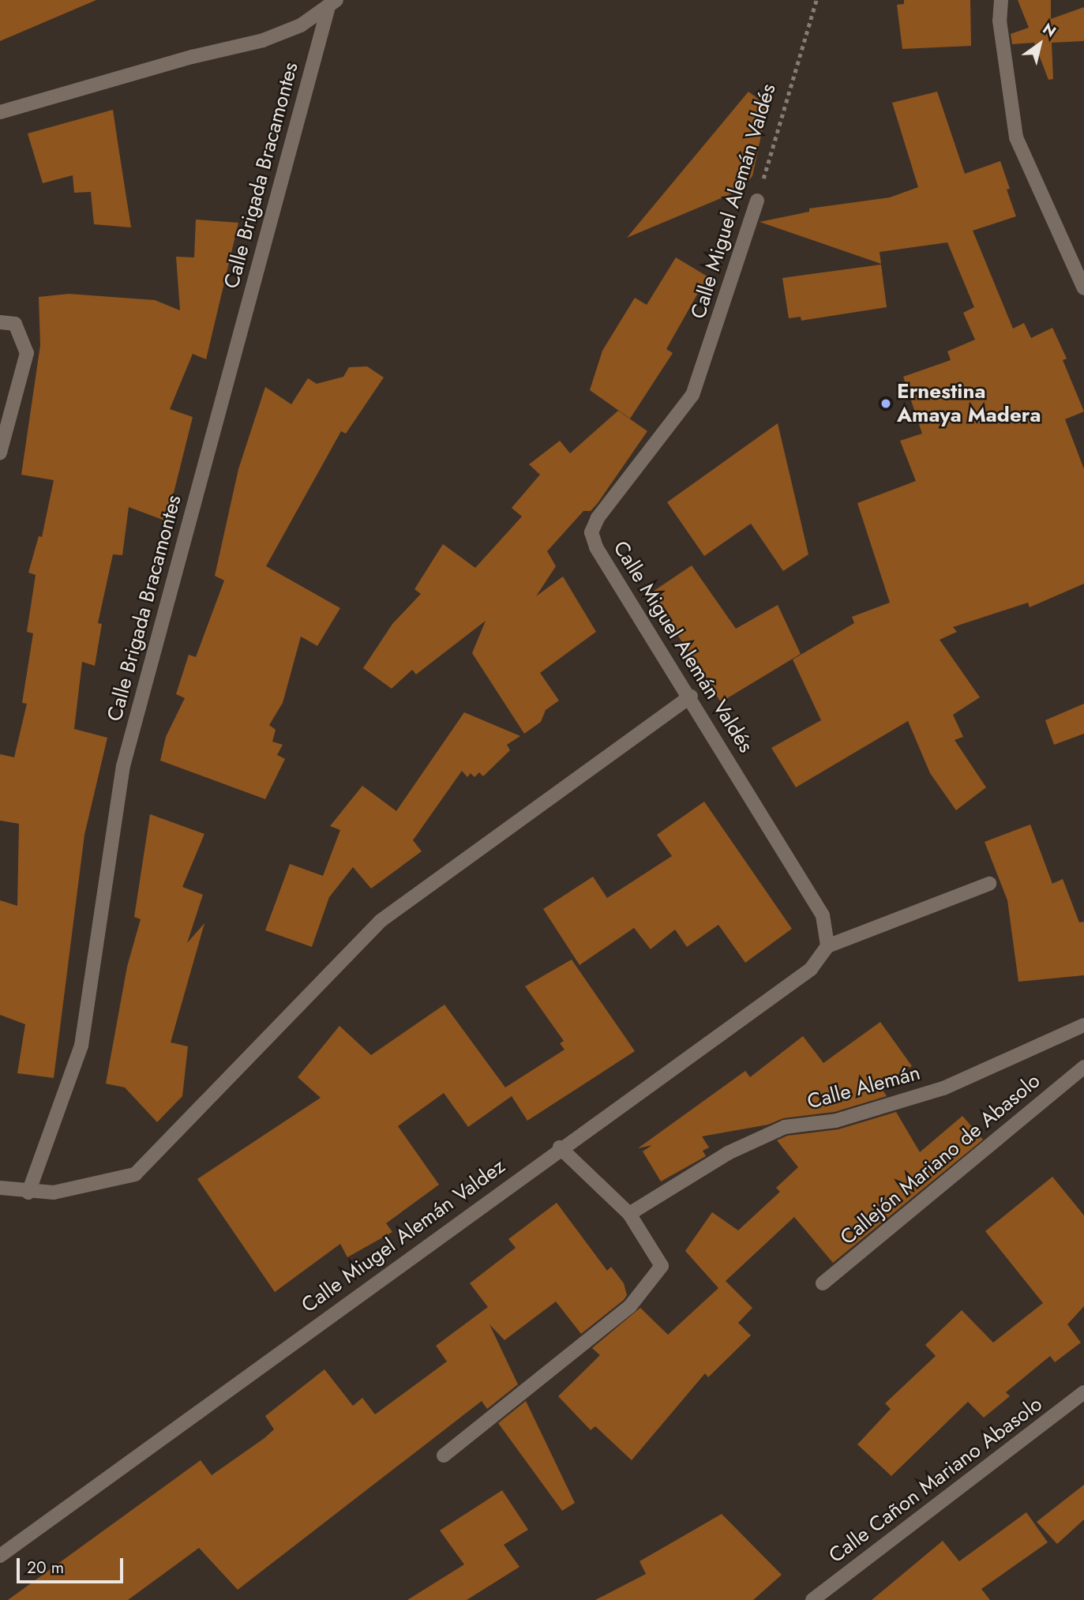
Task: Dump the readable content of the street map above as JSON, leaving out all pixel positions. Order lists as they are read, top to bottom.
{
  "streets": {
    "street": [
      "Calle Brigada Bracamontes",
      "Calle Miguel Alemán Valdés",
      "Calle Alemán",
      "Callejón Mariano de Abasolo",
      "Calle Miugel Alemán Valdez",
      "Calle Cañon Mariano Abasolo"
    ]
  },
  "crossings": [
    ["Calle Miguel Alemán Valdés", "Calle Miugel Alemán Valdez"]
  ],
  "places": ["Ernestina Amaya Madera"],
  "scale_bar": "20 m",
  "north": "top right"
}
